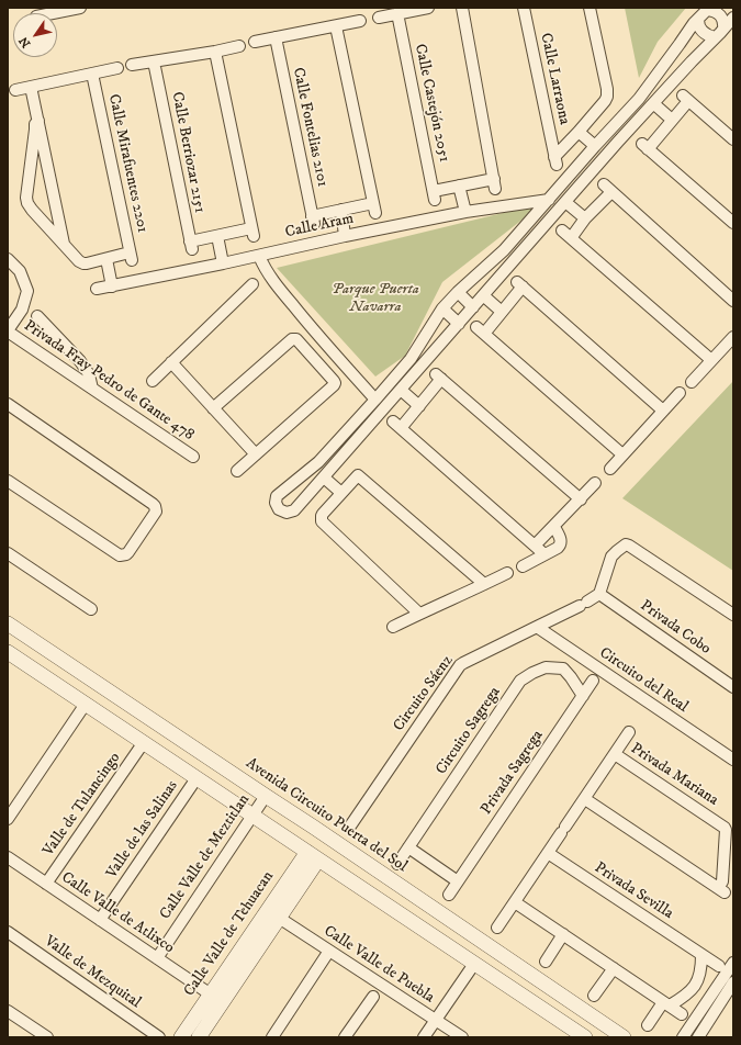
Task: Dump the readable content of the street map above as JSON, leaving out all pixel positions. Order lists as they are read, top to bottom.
{
  "streets": {
    "street": [
      "Calle Larraona",
      "Calle Castejón 2051",
      "Calle Fontelias 2101",
      "Calle Berriozar 2151",
      "Calle Mirafuentes 2201",
      "Calle Aram",
      "Privada Fray Pedro de Gante 478",
      "Privada Cobo",
      "Circuito del Real",
      "Circuito Sáenz",
      "Circuito Sagrega",
      "Privada Sagrega",
      "Privada Mariana",
      "Valle de Tulancingo",
      "Avenida Circuito Puerta del Sol",
      "Valle de las Salinas",
      "Calle Valle de Meztitlan",
      "Privada Sevilla",
      "Calle Valle de Atlixco",
      "Calle Valle de Tehuacan",
      "Calle Valle de Puebla",
      "Valle de Mezquital"
    ]
  },
  "crossings": [
    ["Privada Cobo", "Circuito Sáenz"],
    ["Circuito del Real", "Circuito Sáenz"],
    ["Privada Mariana", "Privada Sevilla"],
    ["Valle de Tulancingo", "Calle Valle de Atlixco"],
    ["Avenida Circuito Puerta del Sol", "Calle Valle de Meztitlan"],
    ["Valle de las Salinas", "Calle Valle de Atlixco"],
    ["Calle Valle de Meztitlan", "Calle Valle de Atlixco"],
    ["Calle Valle de Atlixco", "Calle Valle de Tehuacan"],
    ["Calle Valle de Tehuacan", "Calle Valle de Puebla"]
  ],
  "parks": ["Parque Puerta Navarra"],
  "north": "bottom left"
}
